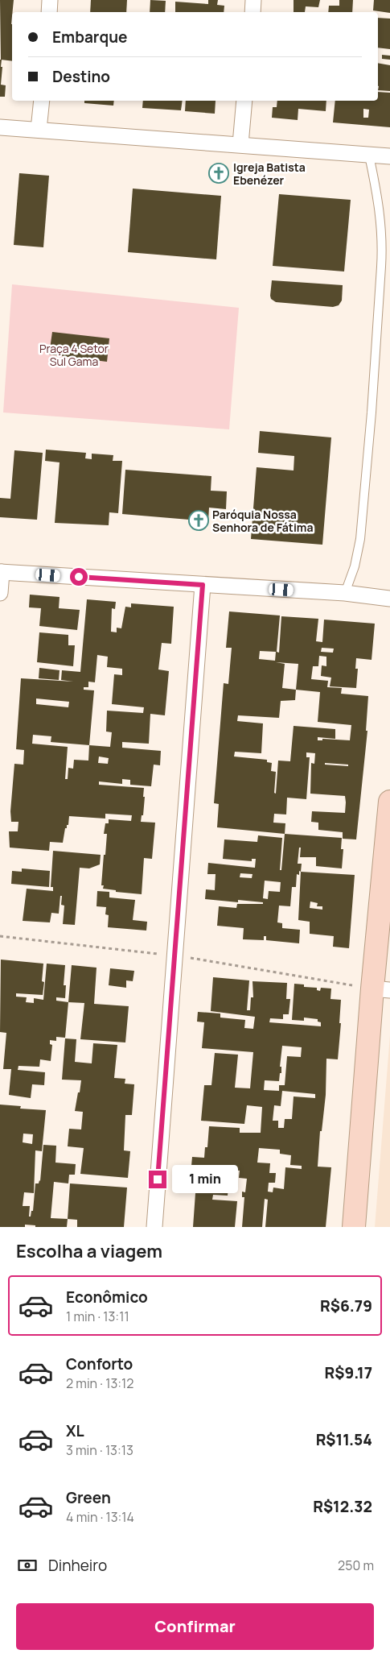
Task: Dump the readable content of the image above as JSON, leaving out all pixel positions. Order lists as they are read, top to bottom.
{
  "parks": ["Praça 4 Setor Sul Gama"],
  "places": {
    "church": ["Igreja Batista Ebenézer", "Paróquia Nossa Senhora de Fátima"]
  },
  "page": {
    "banner": ["Embarque", "Destino"],
    "bubble": "1 min",
    "heading": "Escolha a viagem",
    "list": [
      {
        "name": "Econômico",
        "note": "1 min · 13:11",
        "value": "R$6.79"
      },
      {
        "name": "Conforto",
        "note": "2 min · 13:12",
        "value": "R$9.17"
      },
      {
        "name": "XL",
        "note": "3 min · 13:13",
        "value": "R$11.54"
      },
      {
        "name": "Green",
        "note": "4 min · 13:14",
        "value": "R$12.32"
      }
    ],
    "pay": ["Dinheiro", "250 m"],
    "buttons": "Confirmar"
  }
}
